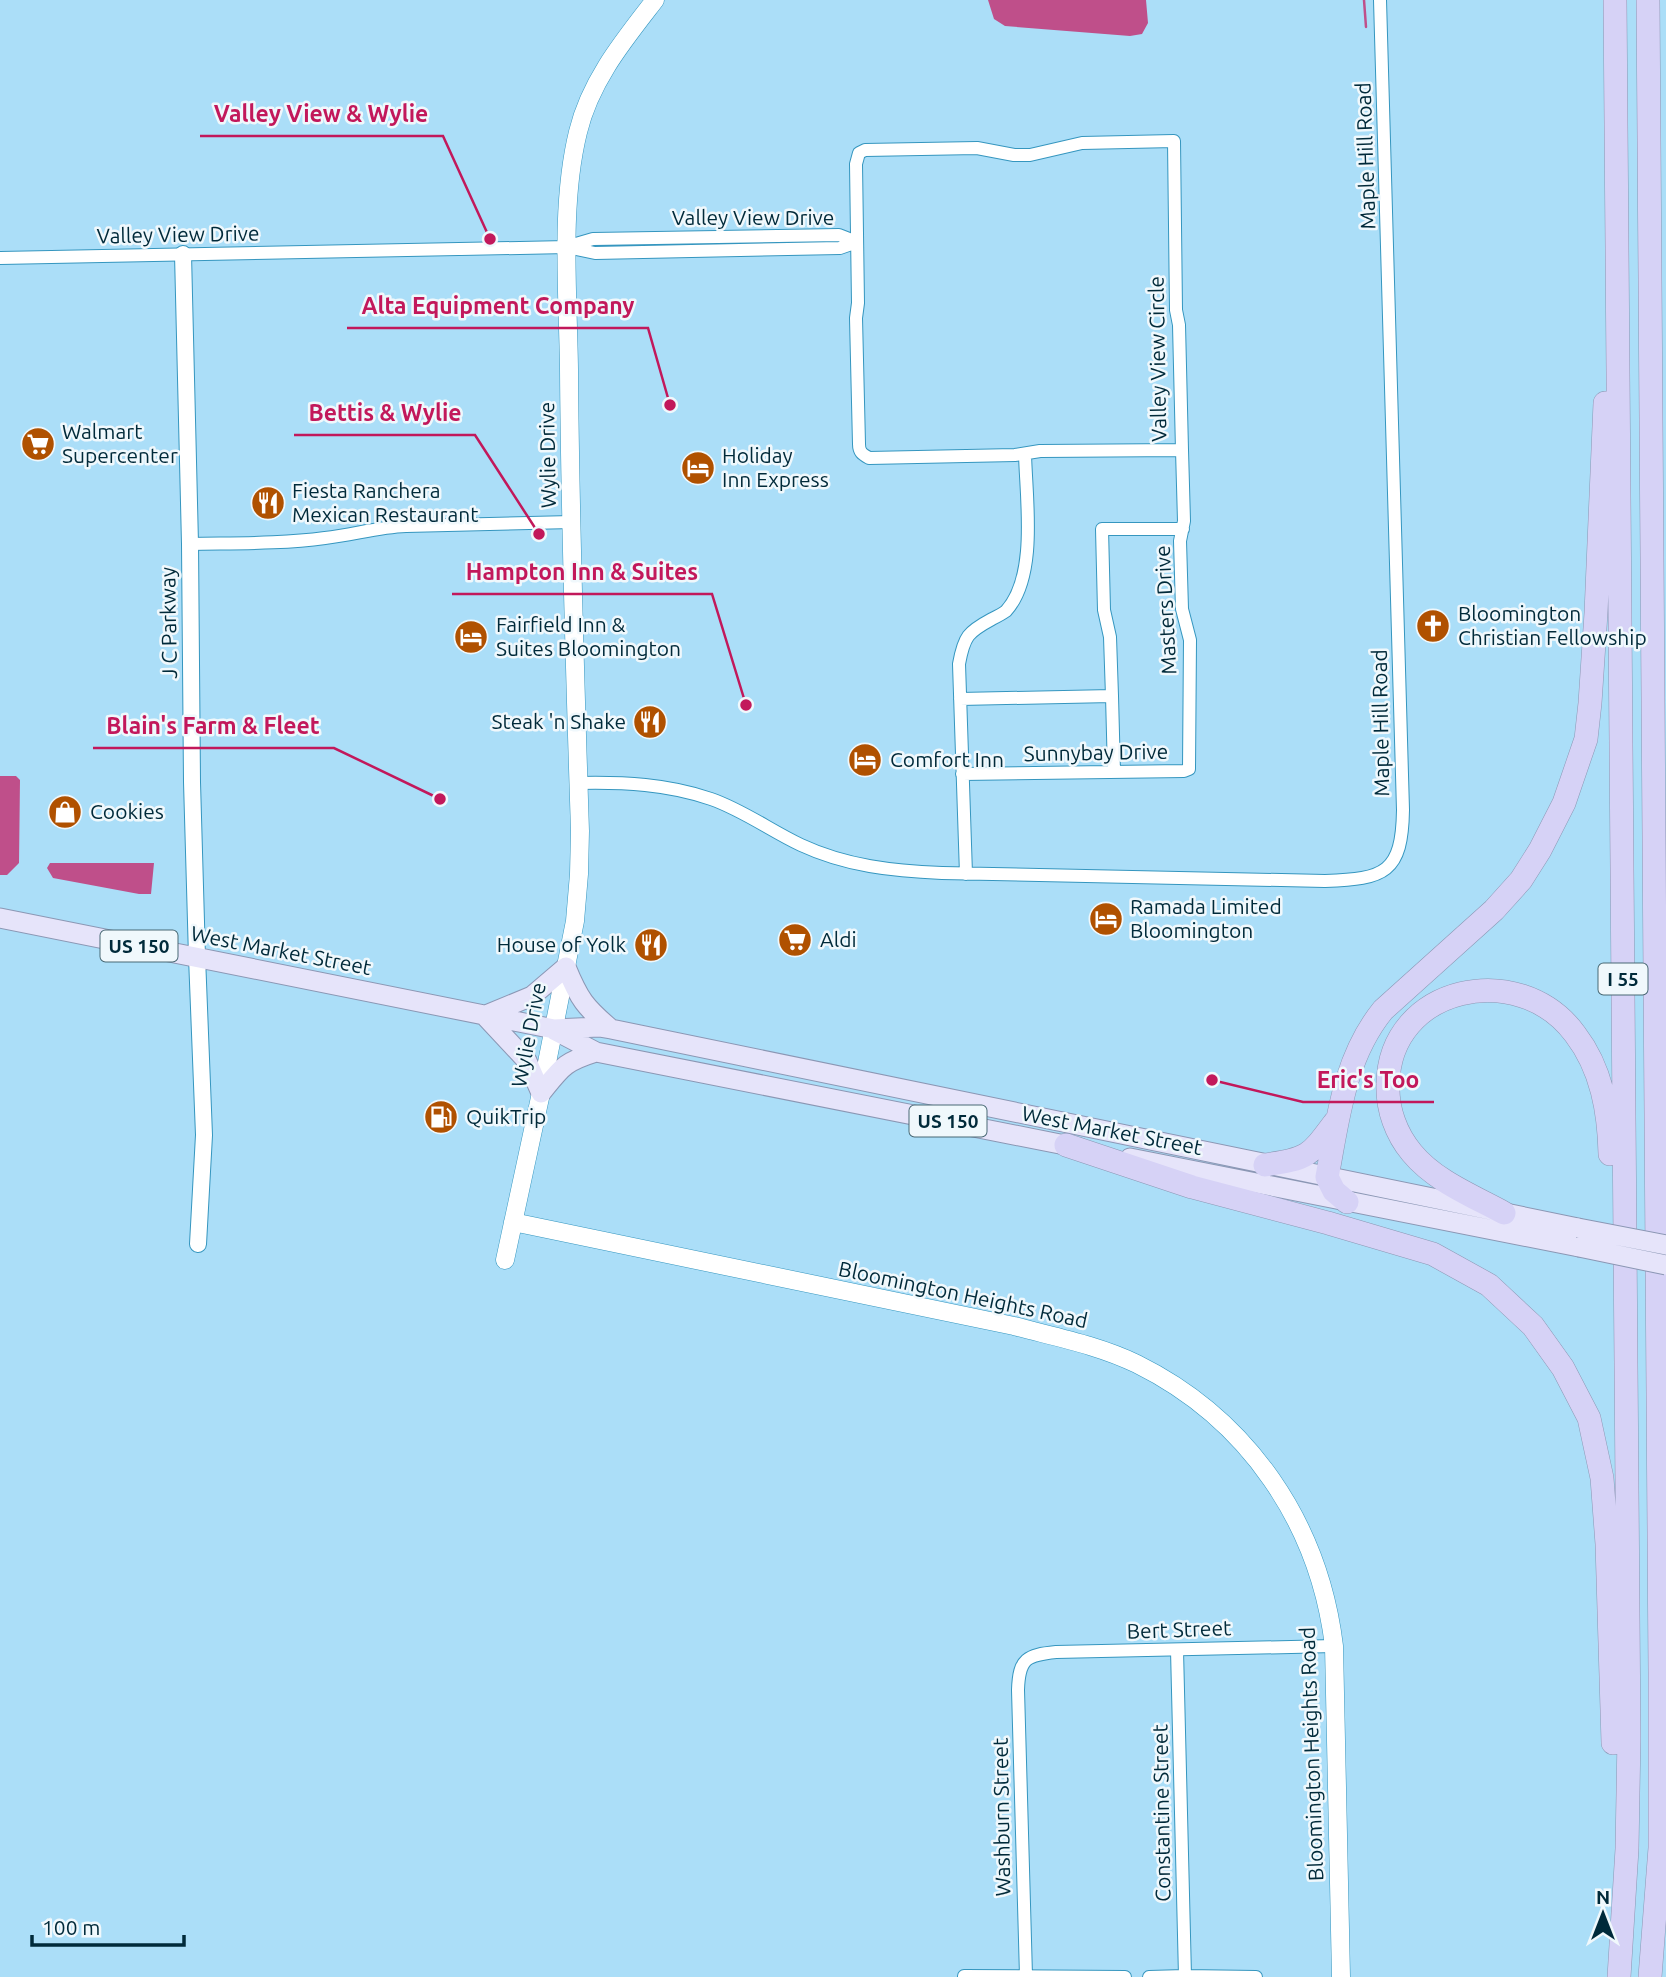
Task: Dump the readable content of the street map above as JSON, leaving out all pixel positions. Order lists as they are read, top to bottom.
{
  "streets": {
    "highway": ["I 55"],
    "main road": [
      "Wylie Drive",
      "US 150",
      "West Market Street",
      "Bloomington Heights Road"
    ],
    "street": [
      "Maple Hill Road",
      "Valley View Drive",
      "Valley View Circle",
      "Masters Drive",
      "J C Parkway",
      "Sunnybay Drive",
      "Bert Street",
      "Constantine Street",
      "Washburn Street"
    ]
  },
  "crossings": [
    ["Maple Hill Road", "Wylie Drive"],
    ["Valley View Drive", "Valley View Circle"],
    ["Valley View Drive", "Wylie Drive"],
    ["Valley View Drive", "J C Parkway"],
    ["Valley View Circle", "Masters Drive"],
    ["Wylie Drive", "West Market Street"],
    ["Wylie Drive", "Bloomington Heights Road"],
    ["Masters Drive", "Sunnybay Drive"],
    ["J C Parkway", "West Market Street"],
    ["Bloomington Heights Road", "Bert Street"],
    ["Bert Street", "Constantine Street"],
    ["Bert Street", "Washburn Street"]
  ],
  "places": {
    "other": [
      "Valley View & Wylie",
      "Alta Equipment Company",
      "Bettis & Wylie",
      "Hampton Inn & Suites",
      "Blain's Farm & Fleet",
      "Eric's Too"
    ],
    "supermarket": ["Walmart Supercenter", "Aldi"],
    "hotel": [
      "Holiday Inn Express",
      "Fairfield Inn & Suites Bloomington",
      "Comfort Inn",
      "Ramada Limited Bloomington"
    ],
    "restaurant": ["Fiesta Ranchera Mexican Restaurant", "Steak 'n Shake", "House of Yolk"],
    "church": ["Bloomington Christian Fellowship"],
    "shop": ["Cookies"],
    "fuel station": ["QuikTrip"]
  },
  "scale_bar": "100 m",
  "north": "top"
}
